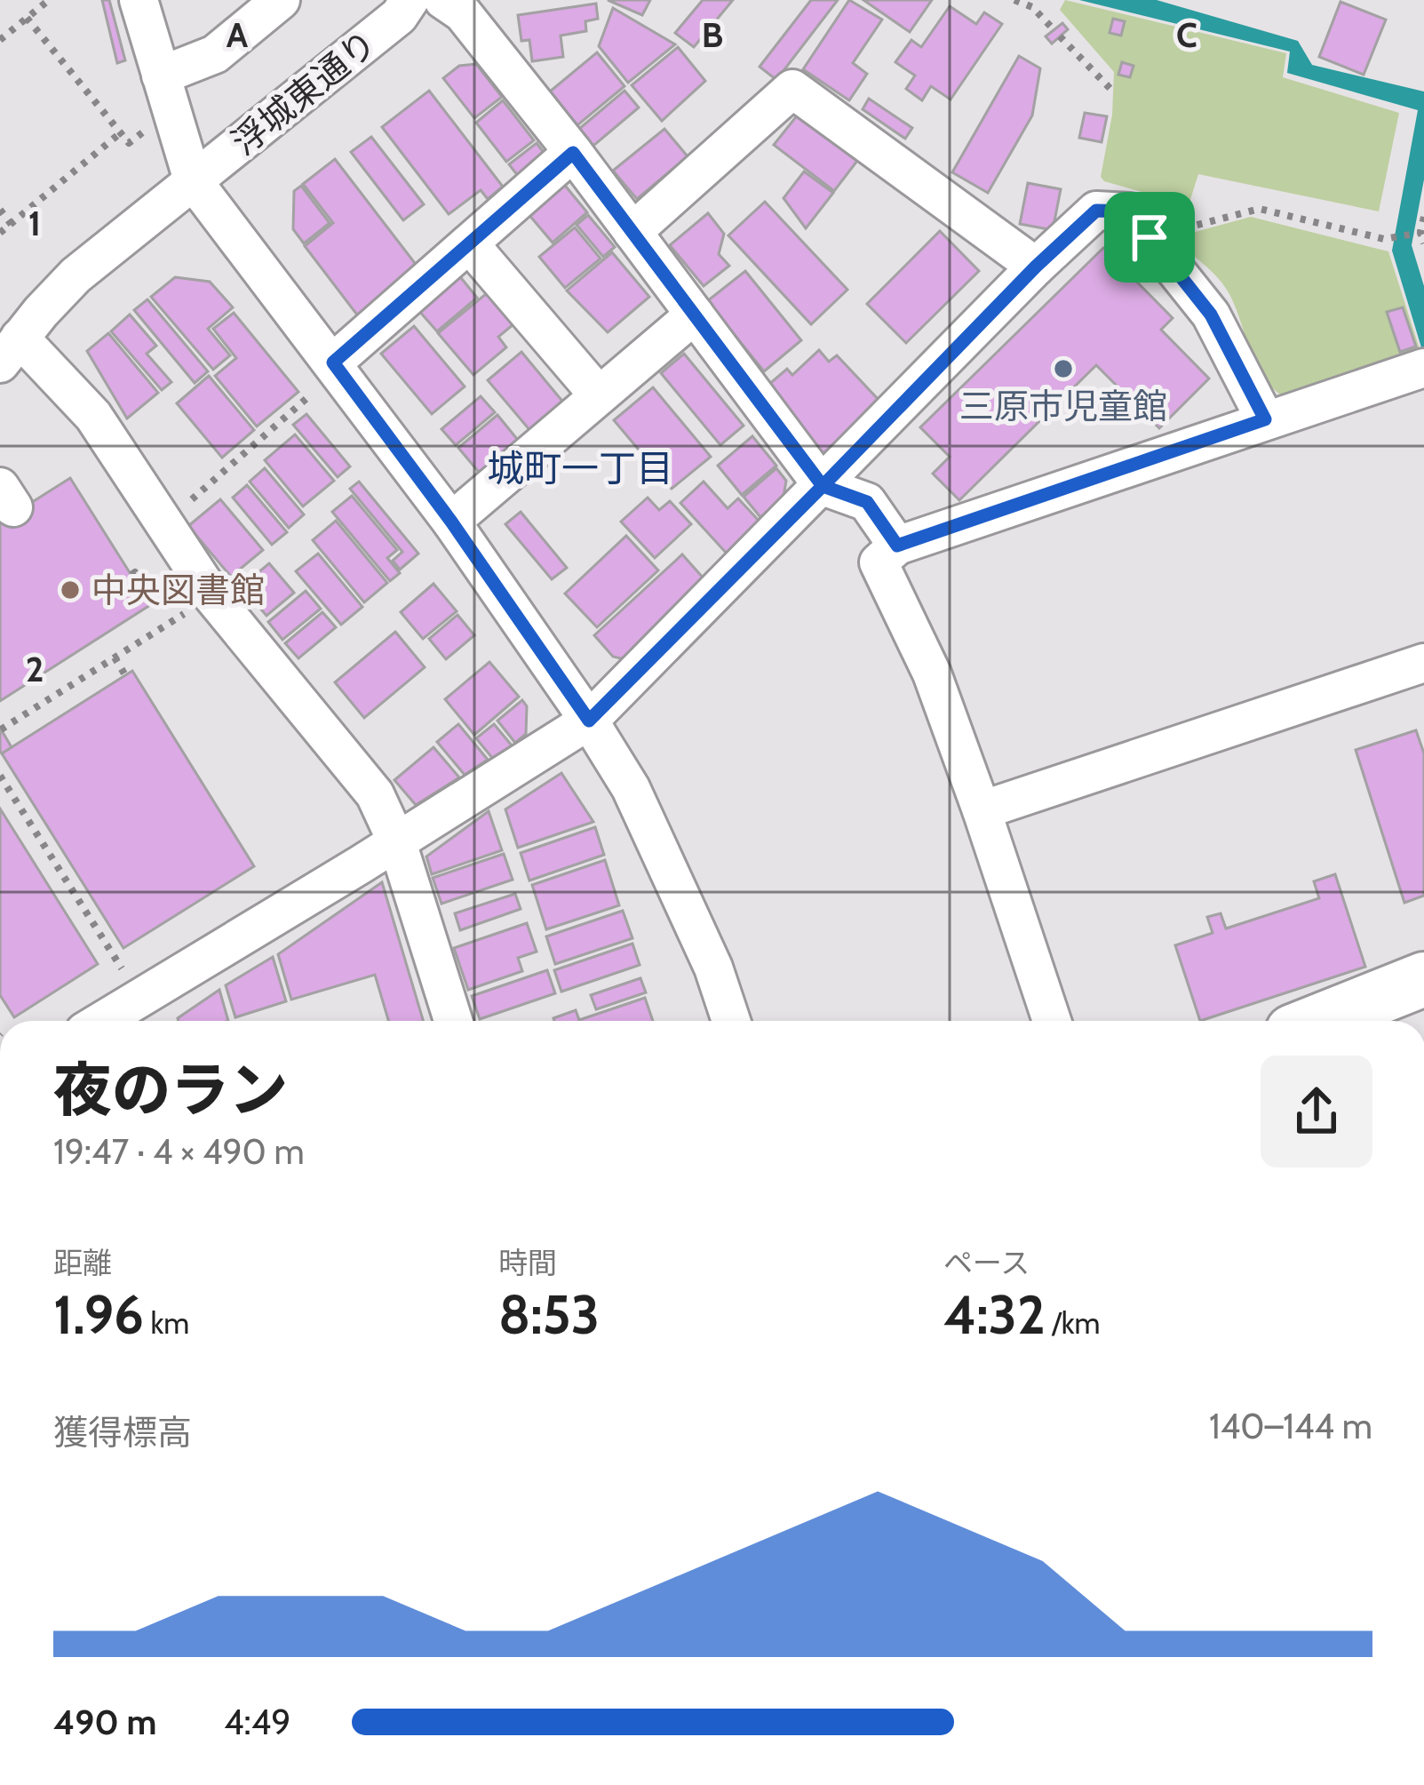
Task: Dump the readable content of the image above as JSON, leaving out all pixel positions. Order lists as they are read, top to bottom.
{
  "streets": {
    "street": ["浮城東通り"]
  },
  "districts": ["城町一丁目"],
  "places": ["三原市児童館", "中央図書館"],
  "page": {
    "heading": ["夜のラン", "19:47 · 4 × 490 m"],
    "stats": [
      ["距離", "1.96 km"],
      ["時間", "8:53"],
      ["ペース", "4:32 /km"]
    ],
    "chart": ["獲得標高", "140–144 m"],
    "list": [
      {
        "name": "490 m",
        "note": "4:49"
      }
    ]
  },
  "grid": {
    "columns": ["A", "B", "C"],
    "rows": ["1", "2"]
  }
}
